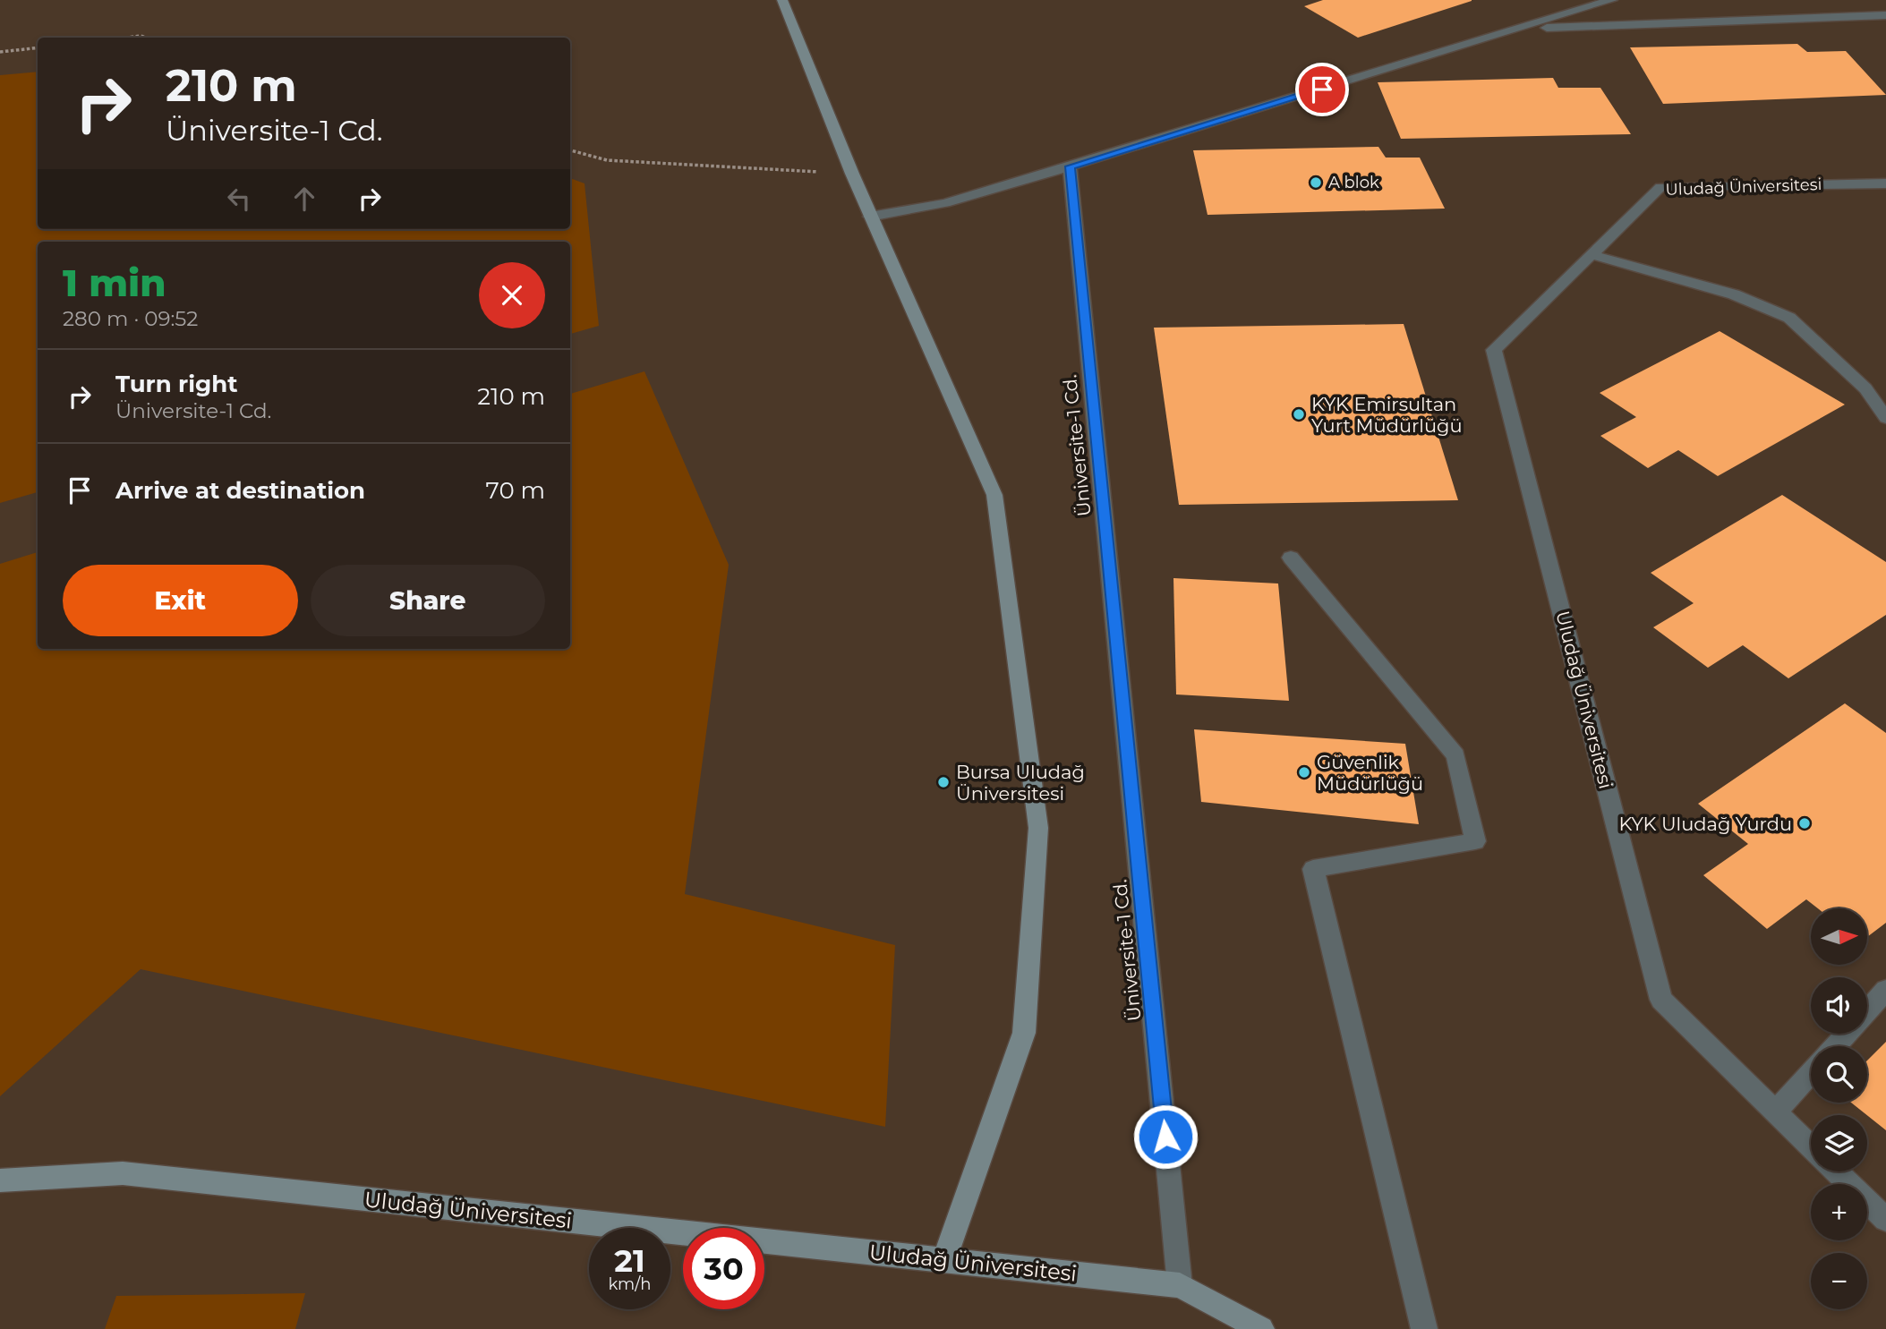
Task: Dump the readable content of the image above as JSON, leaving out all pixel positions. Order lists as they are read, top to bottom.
{
  "streets": {
    "street": ["Uludağ Üniversitesi", "Üniversite-1 Cd."]
  },
  "crossings": [
    ["Uludağ Üniversitesi", "Üniversite-1 Cd."]
  ],
  "places": [
    "A blok",
    "KYK Emirsultan Yurt Müdürlüğü",
    "Güvenlik Müdürlüğü",
    "Bursa Uludağ Üniversitesi",
    "KYK Uludağ Yurdu"
  ],
  "north": "right",
  "page": {
    "turn": ["210 m", "Üniversite-1 Cd."],
    "heading": ["1 min", "280 m · 09:52"],
    "list": [
      {
        "name": "Turn right",
        "note": "Üniversite-1 Cd.",
        "value": "210 m"
      },
      {
        "name": "Arrive at destination",
        "value": "70 m"
      }
    ],
    "buttons": ["Exit", "Share"],
    "map_buttons": ["+", "−"],
    "speed": "21 km/h",
    "limit": "30"
  }
}
